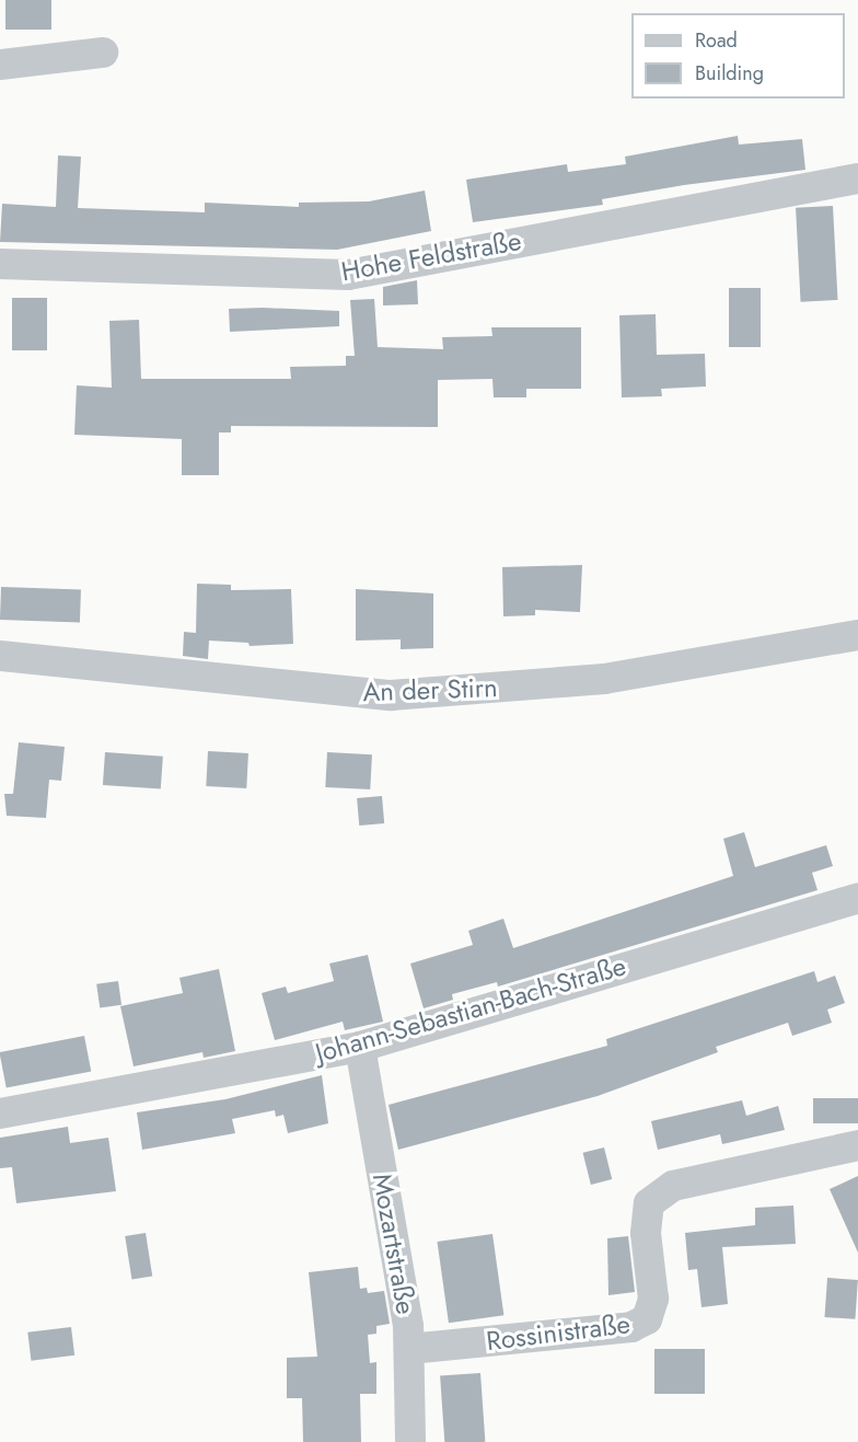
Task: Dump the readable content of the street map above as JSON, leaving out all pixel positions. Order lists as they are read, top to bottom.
{
  "streets": {
    "street": [
      "Hohe Feldstraße",
      "An der Stirn",
      "Johann-Sebastian-Bach-Straße",
      "Mozartstraße",
      "Rossinistraße"
    ]
  },
  "crossings": [
    ["Johann-Sebastian-Bach-Straße", "Mozartstraße"],
    ["Mozartstraße", "Rossinistraße"]
  ],
  "legend": ["Road", "Building"]
}
